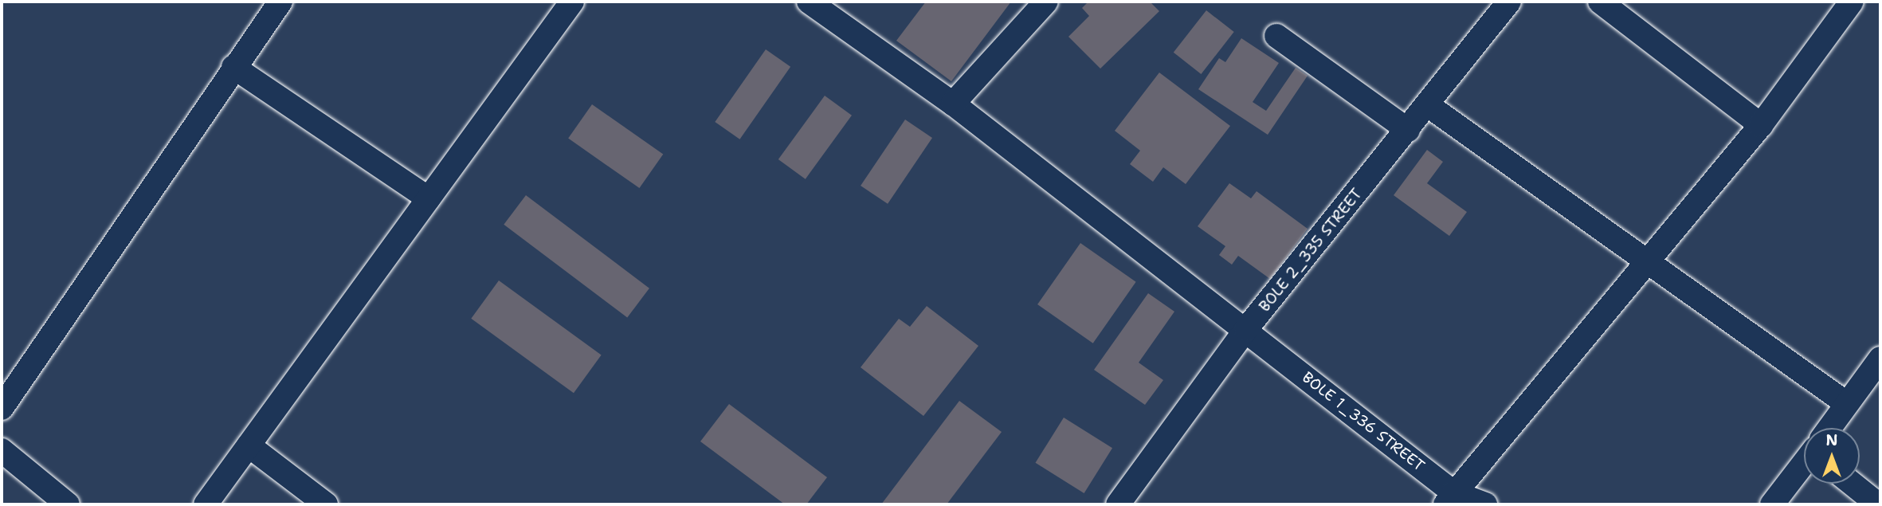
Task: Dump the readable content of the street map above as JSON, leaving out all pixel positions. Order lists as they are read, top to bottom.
{
  "streets": {
    "street": ["BOLE 2_335 STREET", "BOLE 1_336 STREET"]
  },
  "crossings": [
    ["BOLE 2_335 STREET", "BOLE 1_336 STREET"]
  ],
  "north": "top"
}
